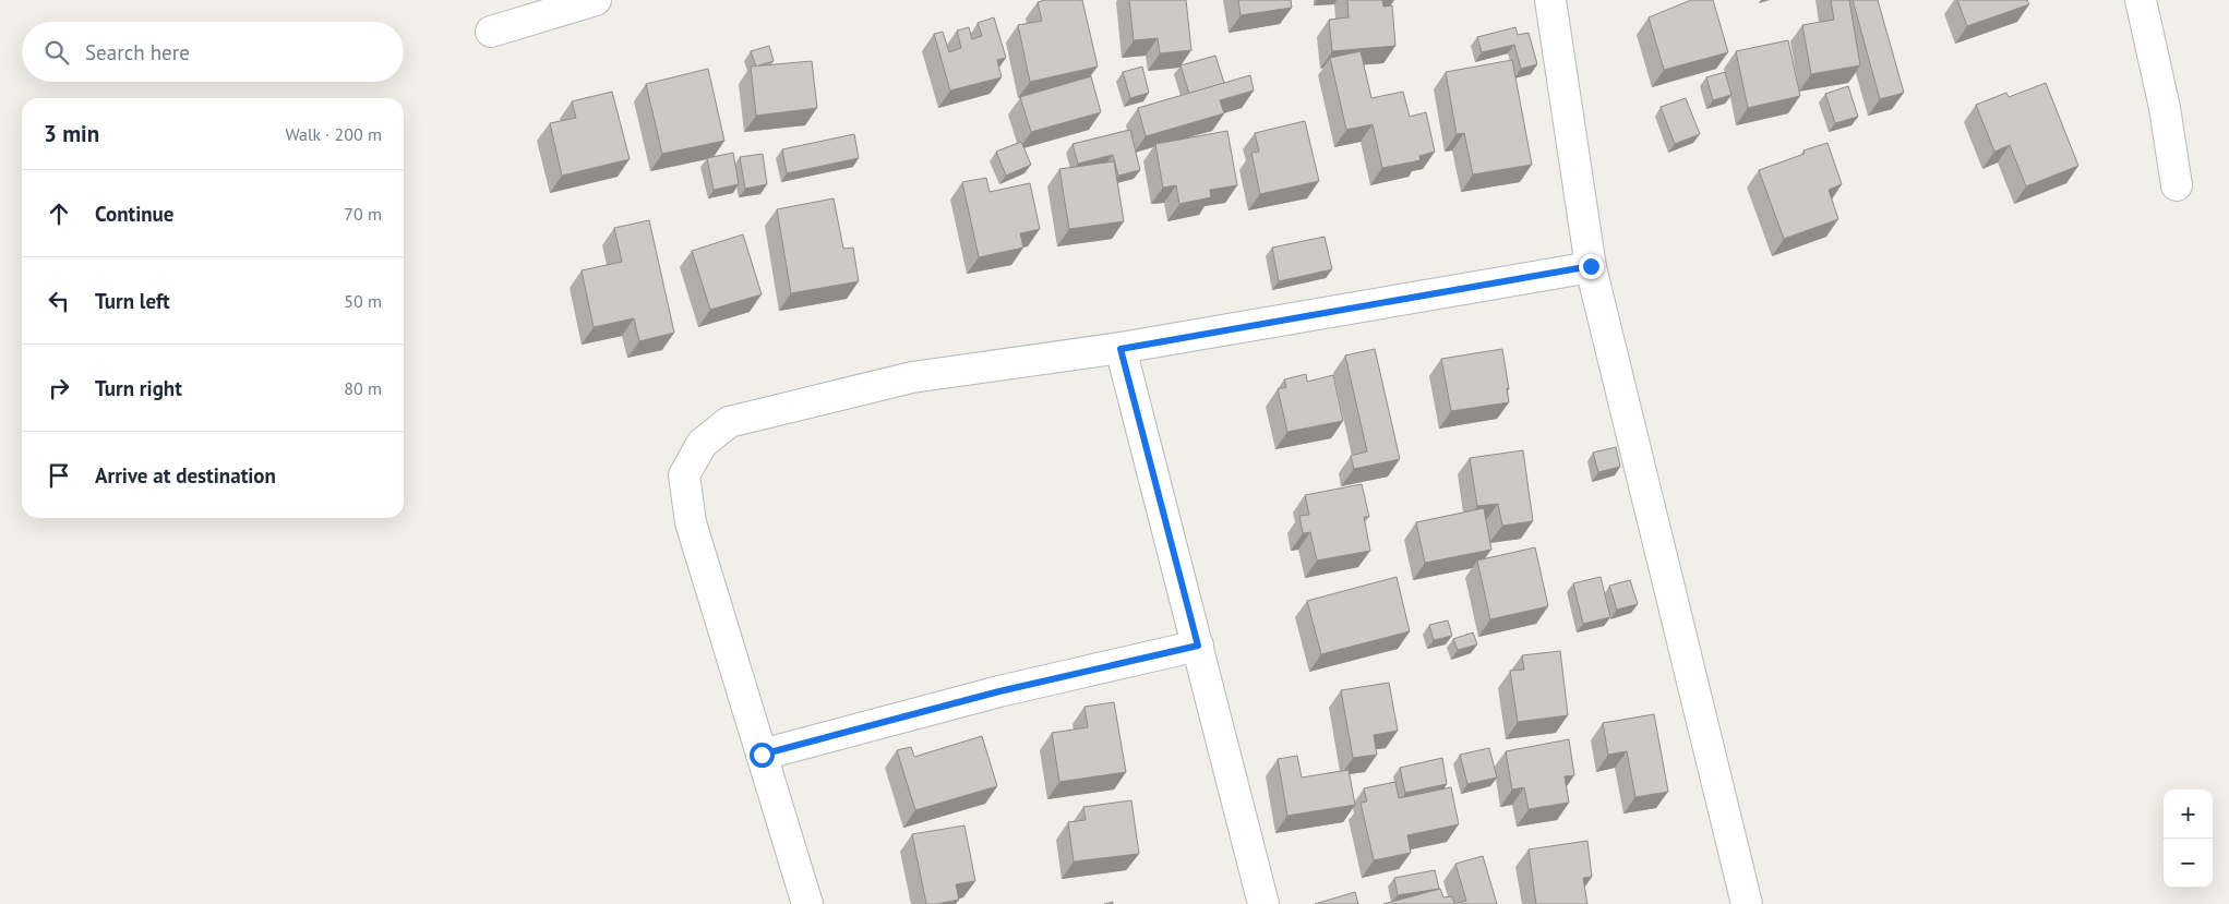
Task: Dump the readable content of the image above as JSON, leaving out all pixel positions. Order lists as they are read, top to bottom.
{
  "page": {
    "search": "Search here",
    "heading": ["3 min", "Walk · 200 m"],
    "list": [
      ["Continue", "70 m"],
      ["Turn left", "50 m"],
      ["Turn right", "80 m"],
      "Arrive at destination"
    ],
    "map_buttons": ["+", "−"]
  }
}
